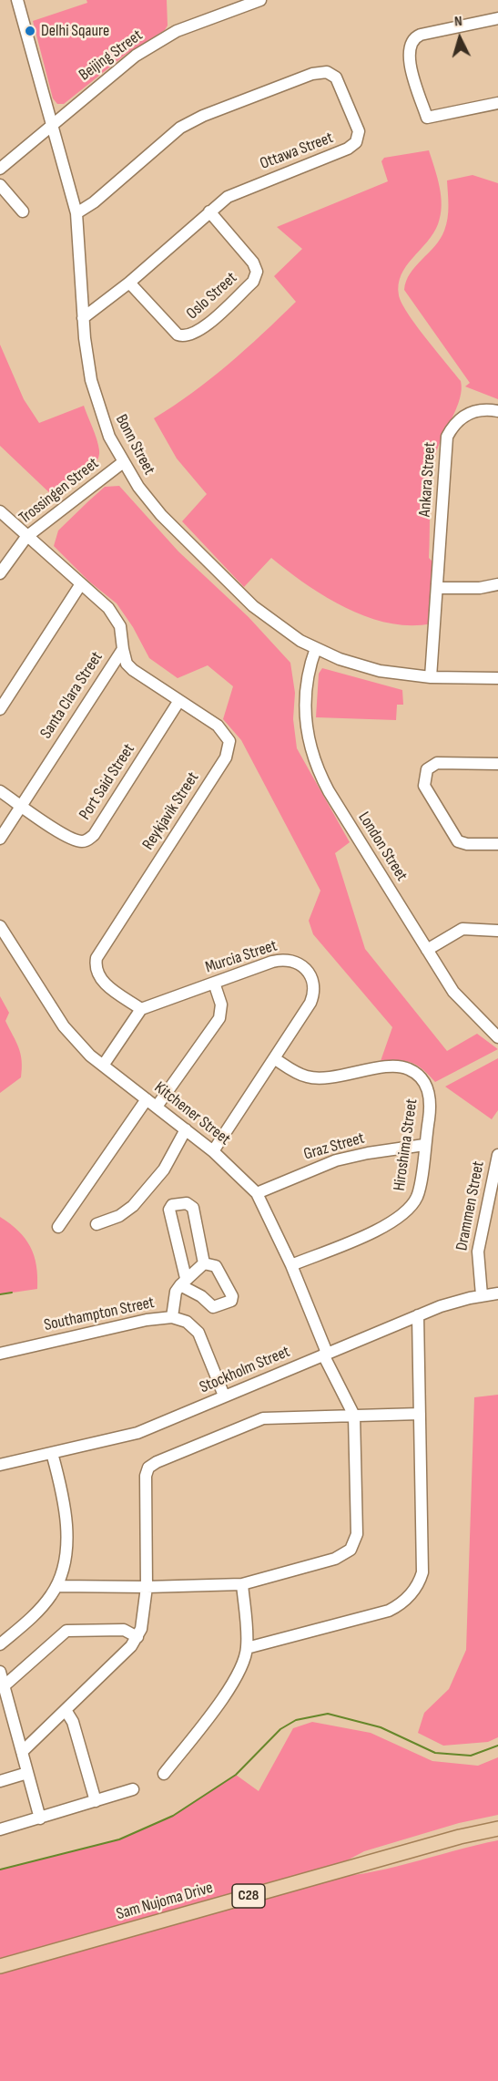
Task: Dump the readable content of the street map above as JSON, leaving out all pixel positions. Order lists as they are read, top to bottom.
{
  "streets": {
    "main road": ["C28", "Sam Nujoma Drive"],
    "street": [
      "Beijing Street",
      "Ottawa Street",
      "Oslo Street",
      "Bonn Street",
      "Ankara Street",
      "Trossingen Street",
      "Santa Clara Street",
      "Port Said Street",
      "Reykjavik Street",
      "London Street",
      "Murcia Street",
      "Kitchener Street",
      "Hiroshima Street",
      "Graz Street",
      "Drammen Street",
      "Southampton Street",
      "Stockholm Street"
    ]
  },
  "crossings": [
    ["Beijing Street", "Bonn Street"],
    ["Ottawa Street", "Oslo Street"],
    ["Ottawa Street", "Bonn Street"],
    ["Bonn Street", "Ankara Street"],
    ["Bonn Street", "Trossingen Street"],
    ["Bonn Street", "London Street"],
    ["Trossingen Street", "Santa Clara Street"],
    ["Santa Clara Street", "Port Said Street"],
    ["Santa Clara Street", "Reykjavik Street"],
    ["Port Said Street", "Reykjavik Street"],
    ["Reykjavik Street", "Murcia Street"],
    ["Murcia Street", "Kitchener Street"],
    ["Murcia Street", "Hiroshima Street"],
    ["Kitchener Street", "Hiroshima Street"],
    ["Kitchener Street", "Graz Street"],
    ["Kitchener Street", "Stockholm Street"],
    ["Hiroshima Street", "Graz Street"],
    ["Drammen Street", "Stockholm Street"],
    ["Southampton Street", "Stockholm Street"]
  ],
  "places": ["Delhi Sqaure"],
  "north": "top"
}
